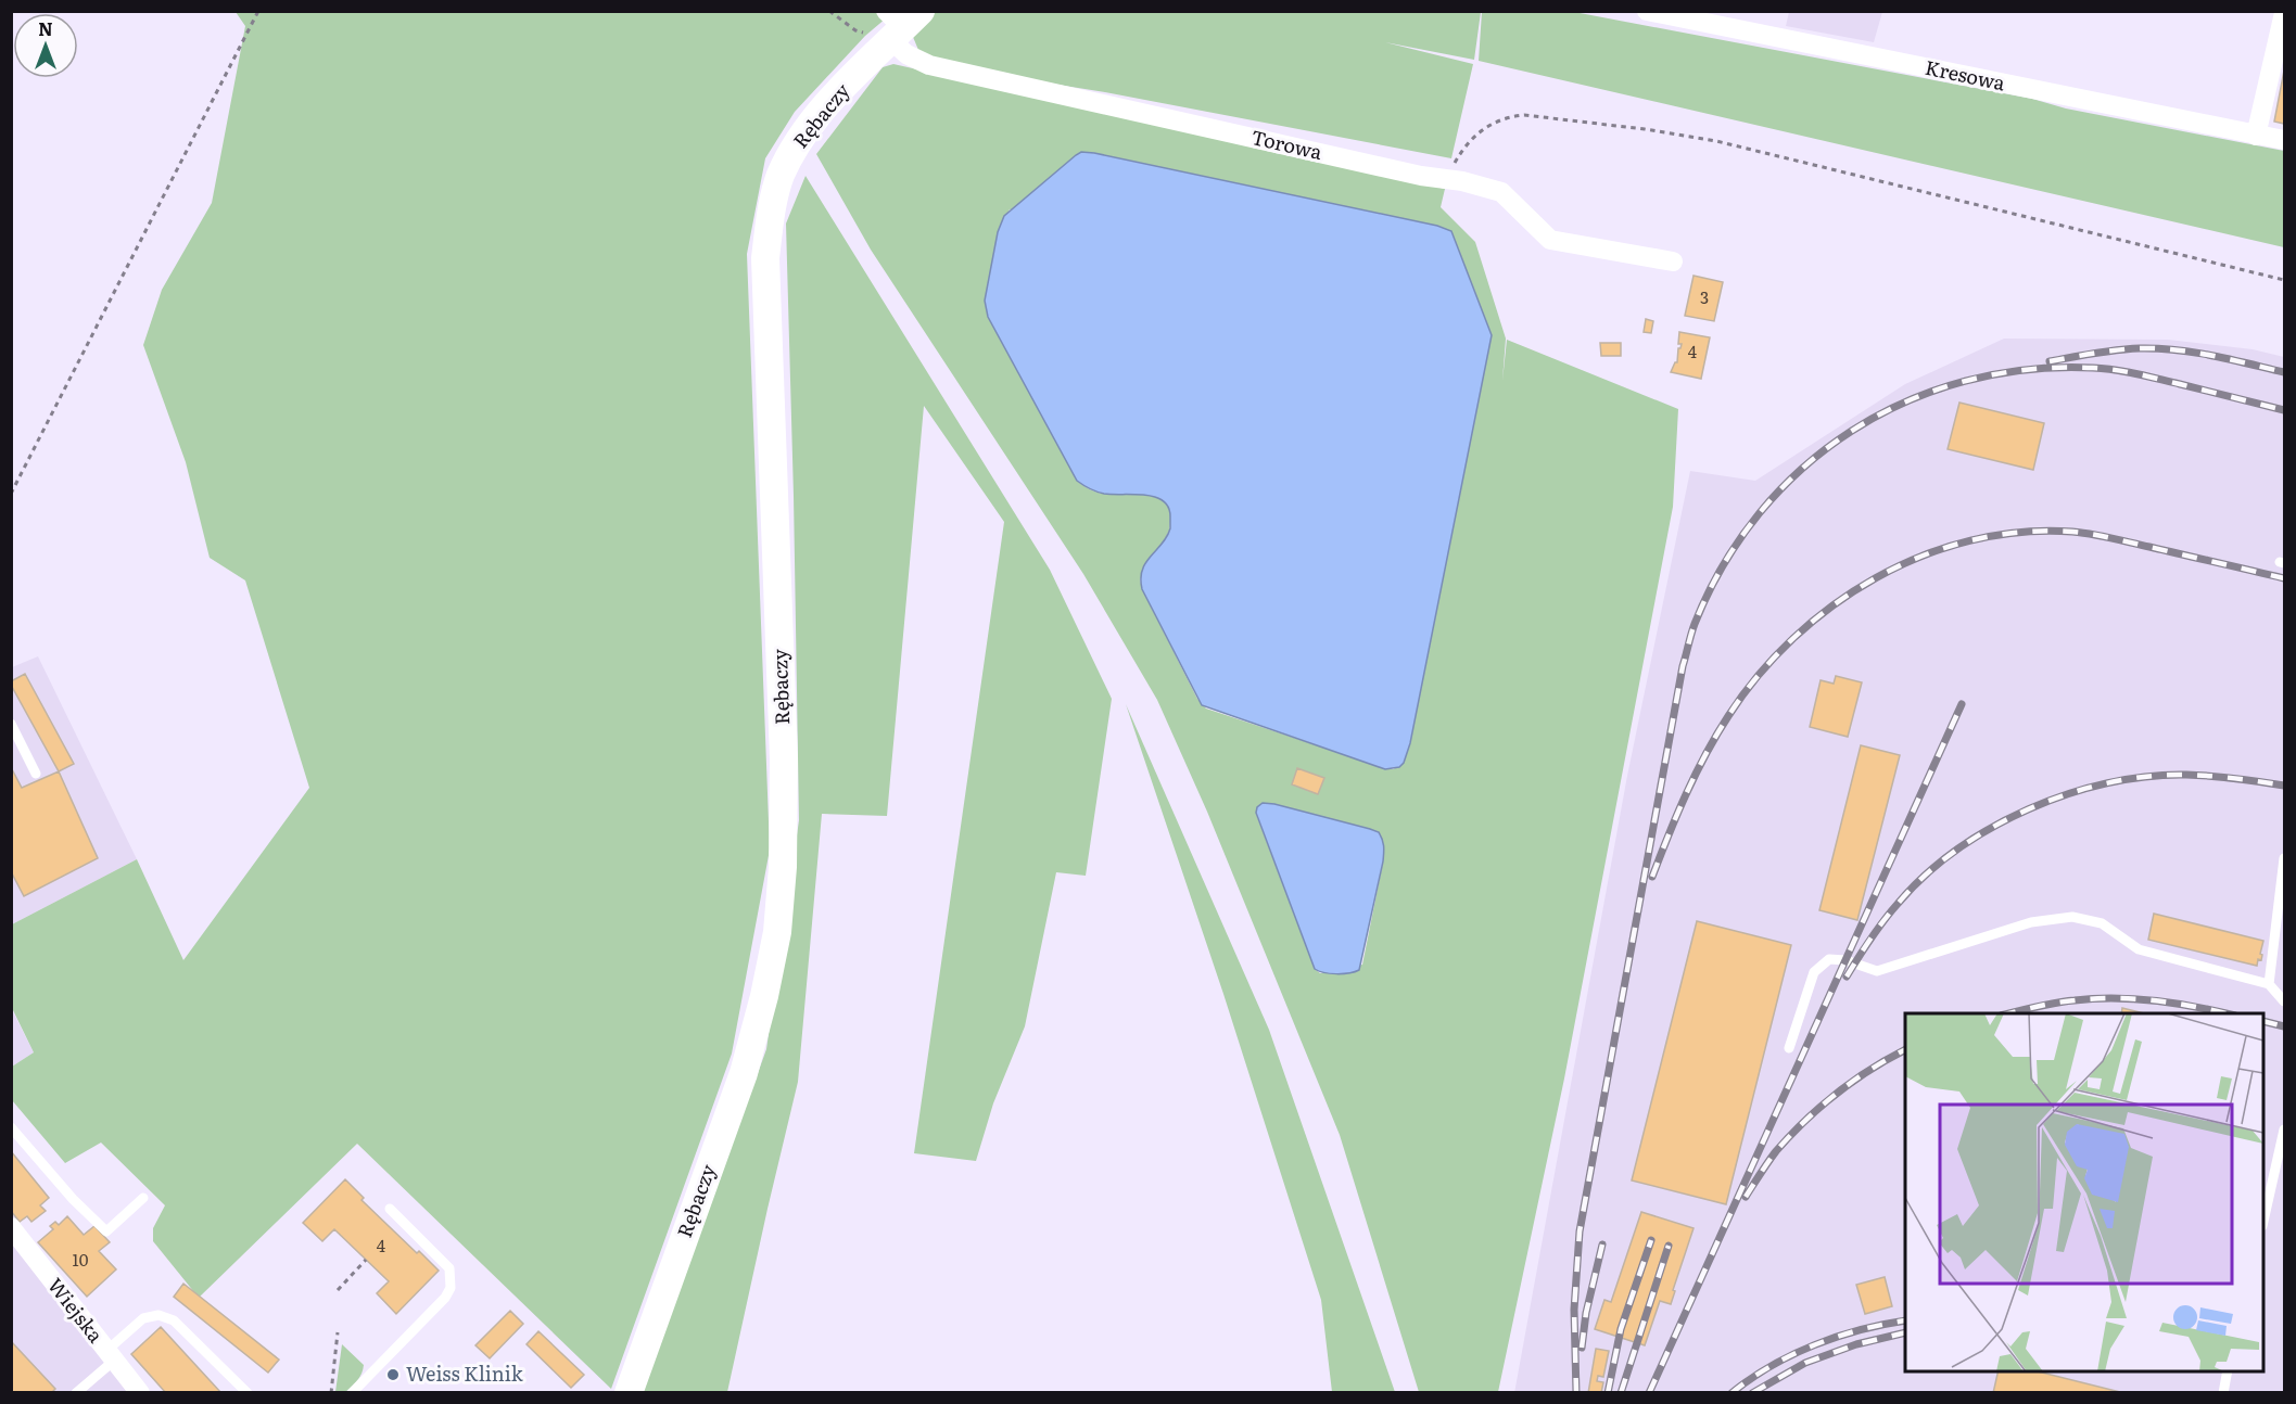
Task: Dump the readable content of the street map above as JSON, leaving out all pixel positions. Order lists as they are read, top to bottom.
{
  "streets": {
    "street": [
      "Kresowa",
      "Rębaczy",
      "Torowa",
      "Wiejska"
    ]
  },
  "crossings": [
    ["Rębaczy", "Torowa"]
  ],
  "places": ["Weiss Klinik"],
  "house_numbers": [
    "3",
    "4",
    "4",
    "10"
  ],
  "north": "top"
}
